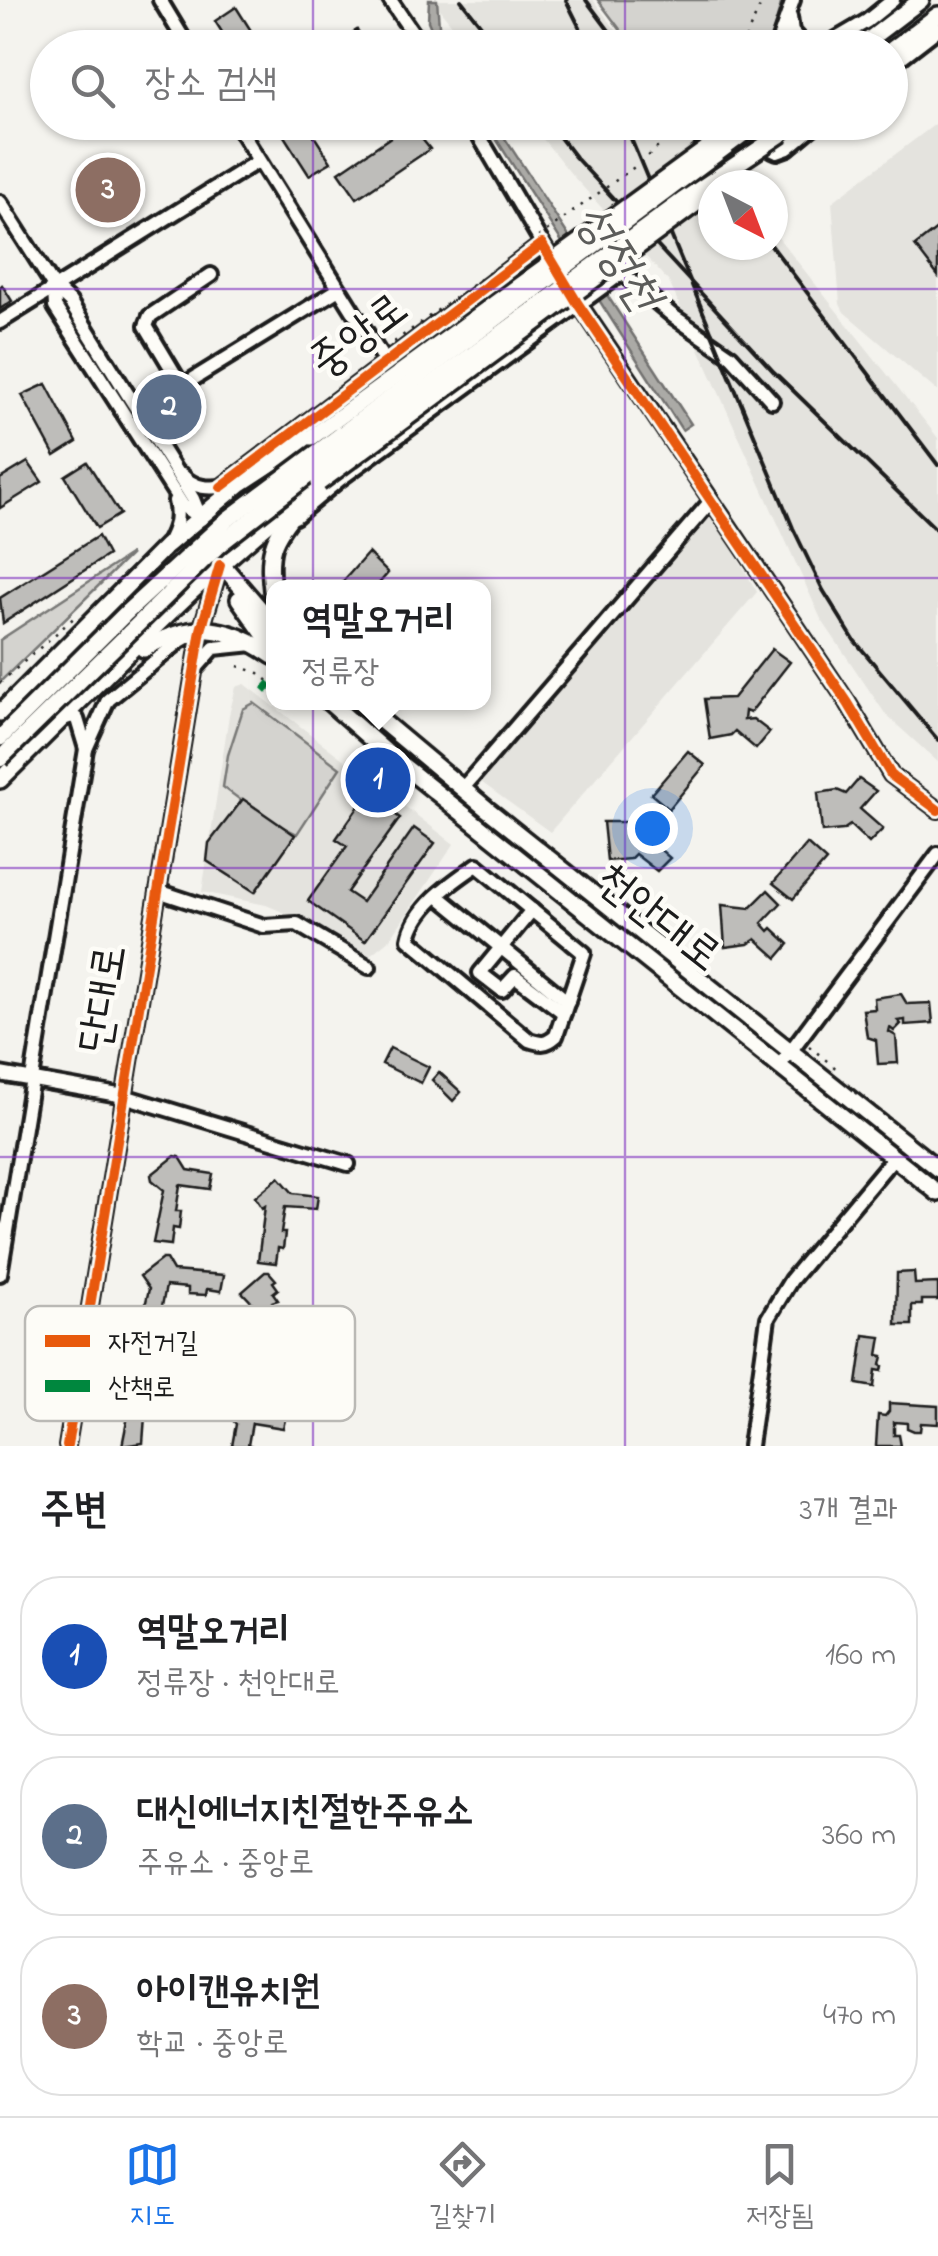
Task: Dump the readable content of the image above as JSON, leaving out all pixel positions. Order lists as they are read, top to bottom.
{
  "streets": {
    "main road": ["천안대로"],
    "street": ["중앙로", "단대로"]
  },
  "water": ["성정천"],
  "legend": ["자전거길", "산책로"],
  "north": "bottom right",
  "page": {
    "search": "장소 검색",
    "pins": ["3", "2", "1"],
    "popup": ["역말오거리", "정류장"],
    "heading": ["주변", "3개 결과"],
    "list": [
      {
        "mark": "1",
        "name": "역말오거리",
        "note": "정류장 · 천안대로",
        "value": "160 m"
      },
      {
        "mark": "2",
        "name": "대신에너지친절한주유소",
        "note": "주유소 · 중앙로",
        "value": "360 m"
      },
      {
        "mark": "3",
        "name": "아이캔유치원",
        "note": "학교 · 중앙로",
        "value": "470 m"
      }
    ],
    "nav": ["지도", "길찾기", "저장됨"]
  }
}
